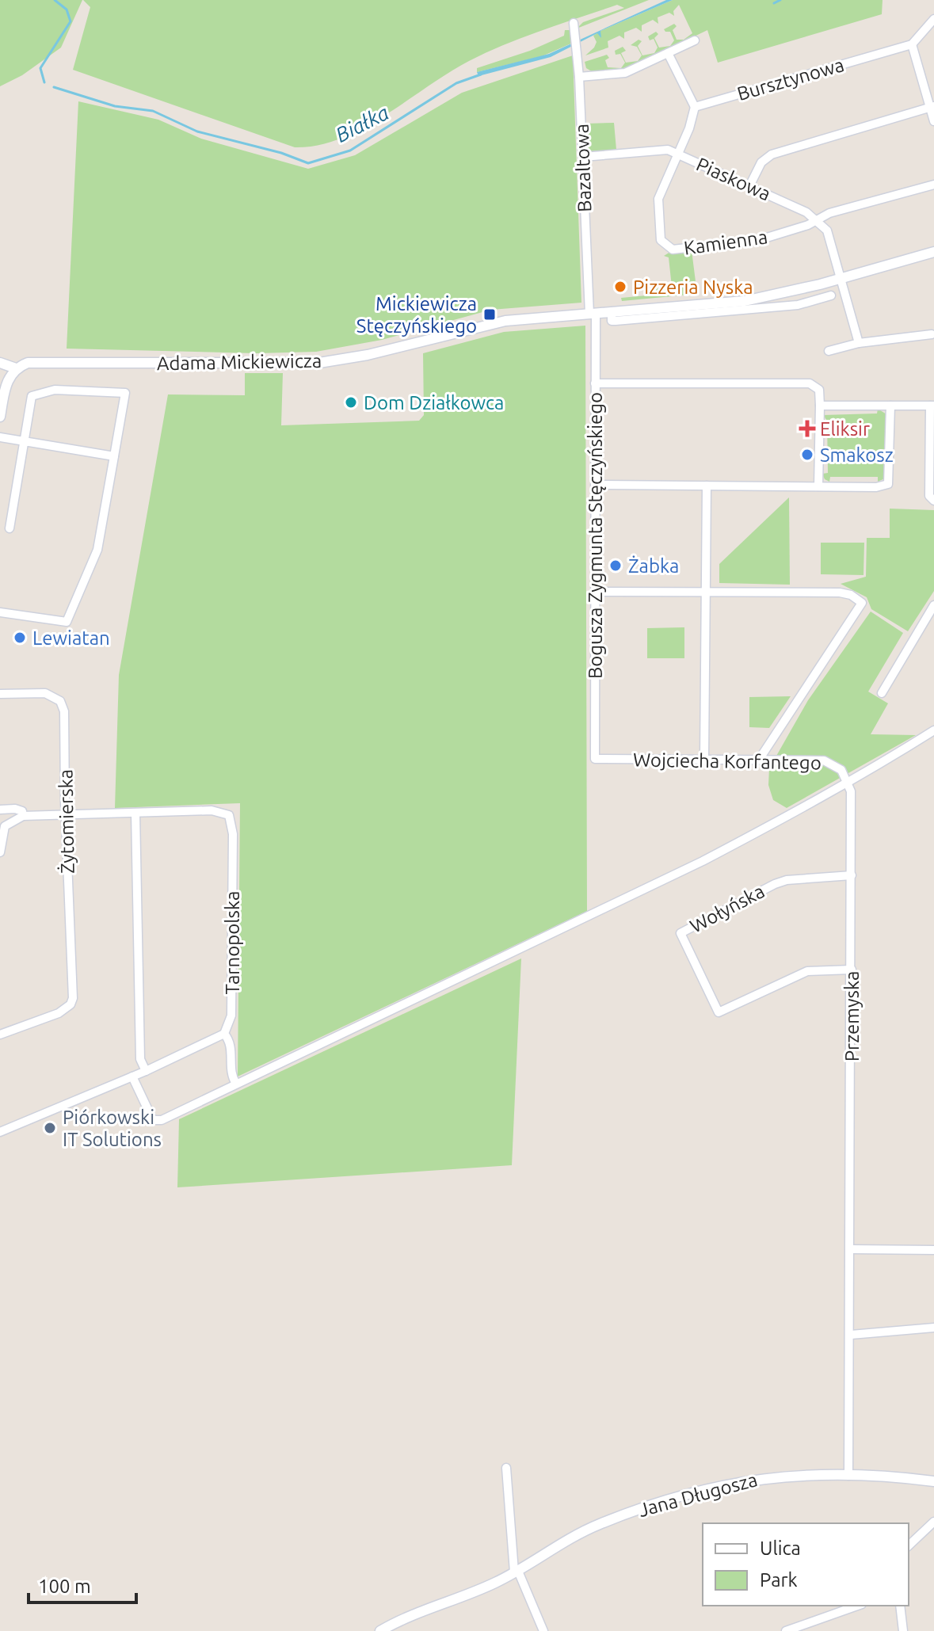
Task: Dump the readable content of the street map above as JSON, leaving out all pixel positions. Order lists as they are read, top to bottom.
{
  "streets": {
    "street": [
      "Bursztynowa",
      "Bazaltowa",
      "Piaskowa",
      "Kamienna",
      "Adama Mickiewicza",
      "Bogusza Zygmunta Stęczyńskiego",
      "Wojciecha Korfantego",
      "Żytomierska",
      "Wołyńska",
      "Tarnopolska",
      "Przemyska",
      "Jana Długosza"
    ]
  },
  "crossings": [
    ["Bursztynowa", "Kamienna"],
    ["Bazaltowa", "Piaskowa"],
    ["Bazaltowa", "Adama Mickiewicza"],
    ["Bazaltowa", "Bogusza Zygmunta Stęczyńskiego"],
    ["Piaskowa", "Kamienna"],
    ["Adama Mickiewicza", "Bogusza Zygmunta Stęczyńskiego"],
    ["Bogusza Zygmunta Stęczyńskiego", "Wojciecha Korfantego"],
    ["Wojciecha Korfantego", "Przemyska"],
    ["Wołyńska", "Przemyska"],
    ["Przemyska", "Jana Długosza"]
  ],
  "water": ["Białka"],
  "places": {
    "other": [
      "Pizzeria Nyska",
      "Dom Działkowca",
      "Smakosz",
      "Żabka",
      "Lewiatan",
      "Piórkowski IT Solutions"
    ],
    "transit": ["Mickiewicza Stęczyńskiego"],
    "health": ["Eliksir"]
  },
  "legend": ["Ulica", "Park"],
  "scale_bar": "100 m"
}
